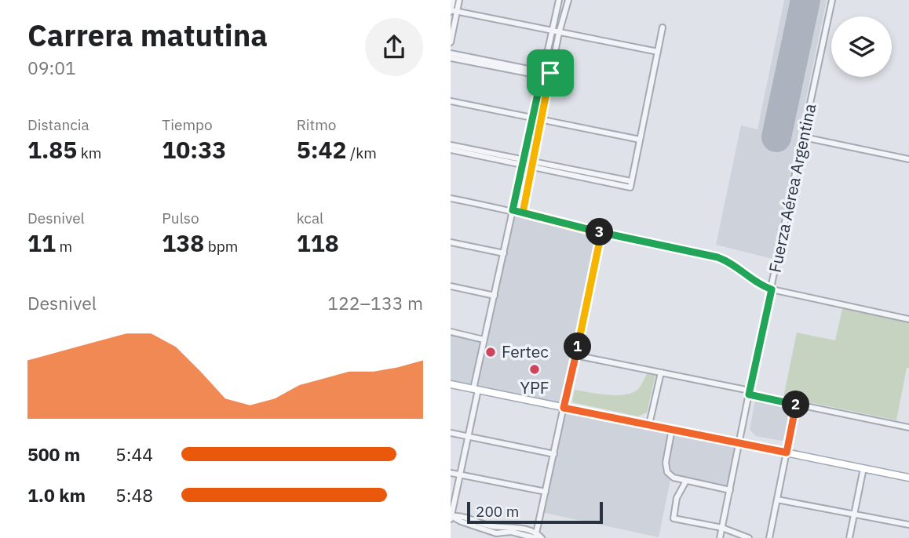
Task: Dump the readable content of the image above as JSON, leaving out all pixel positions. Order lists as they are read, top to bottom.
{
  "streets": {
    "street": ["Fuerza Aérea Argentina"]
  },
  "places": ["Fertec", "YPF"],
  "scale_bar": "200 m",
  "page": {
    "heading": ["Carrera matutina", "09:01"],
    "stats": [
      ["Distancia", "1.85 km"],
      ["Tiempo", "10:33"],
      ["Ritmo", "5:42 /km"],
      ["Desnivel", "11 m"],
      ["Pulso", "138 bpm"],
      ["kcal", "118"]
    ],
    "pins": ["3", "1", "2"],
    "chart": ["Desnivel", "122–133 m"],
    "list": [
      {
        "name": "500 m",
        "note": "5:44"
      },
      {
        "name": "1.0 km",
        "note": "5:48"
      }
    ],
    "scale": "200 m"
  }
}
